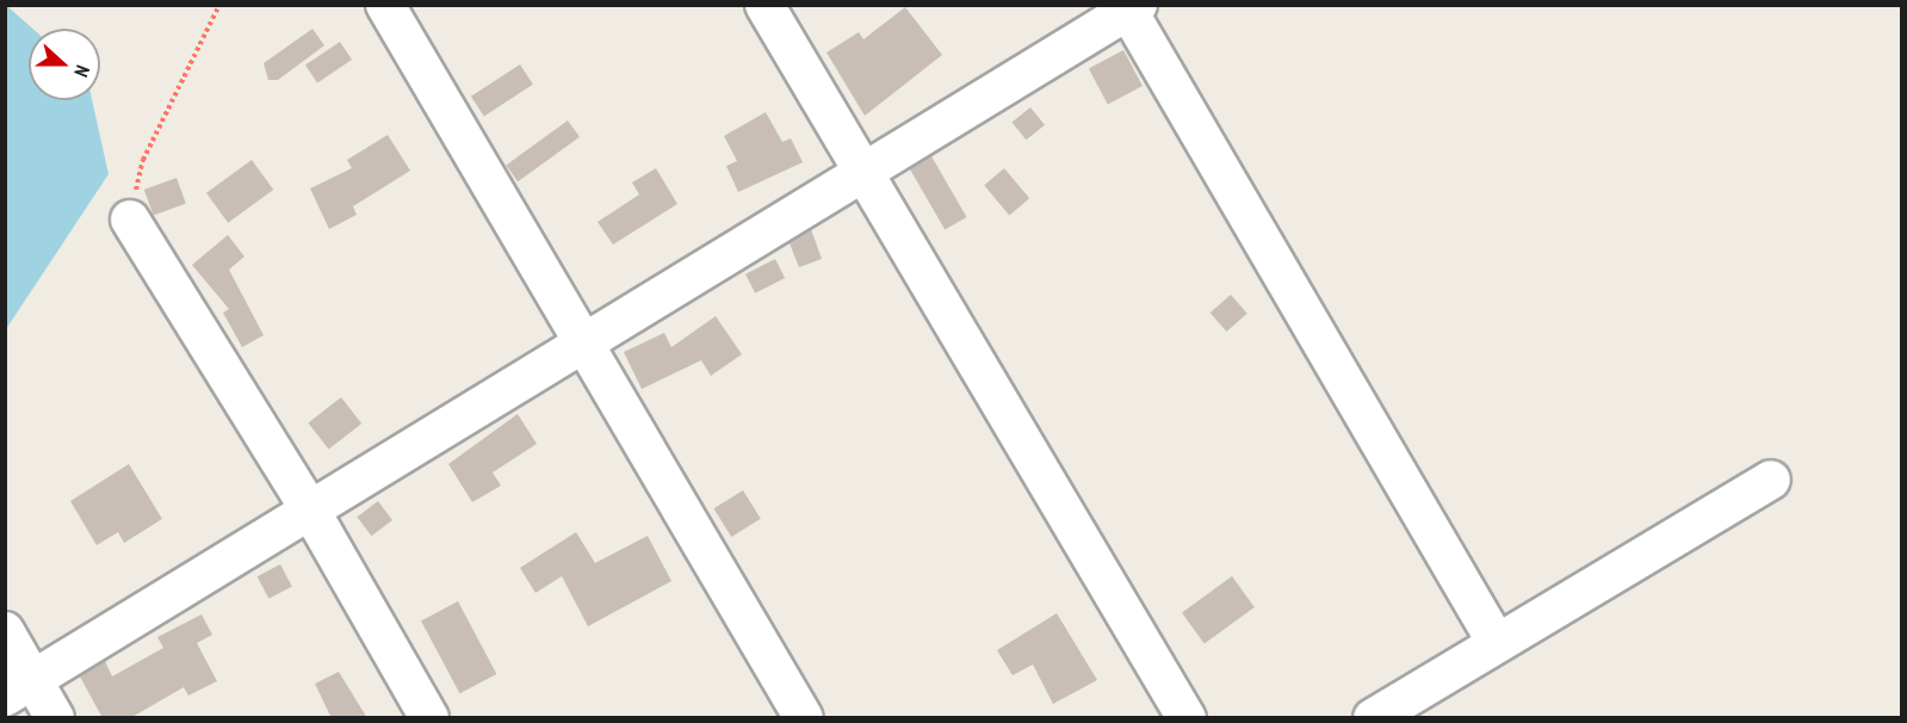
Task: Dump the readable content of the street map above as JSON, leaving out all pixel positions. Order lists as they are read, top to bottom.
{
  "north": "right"
}
